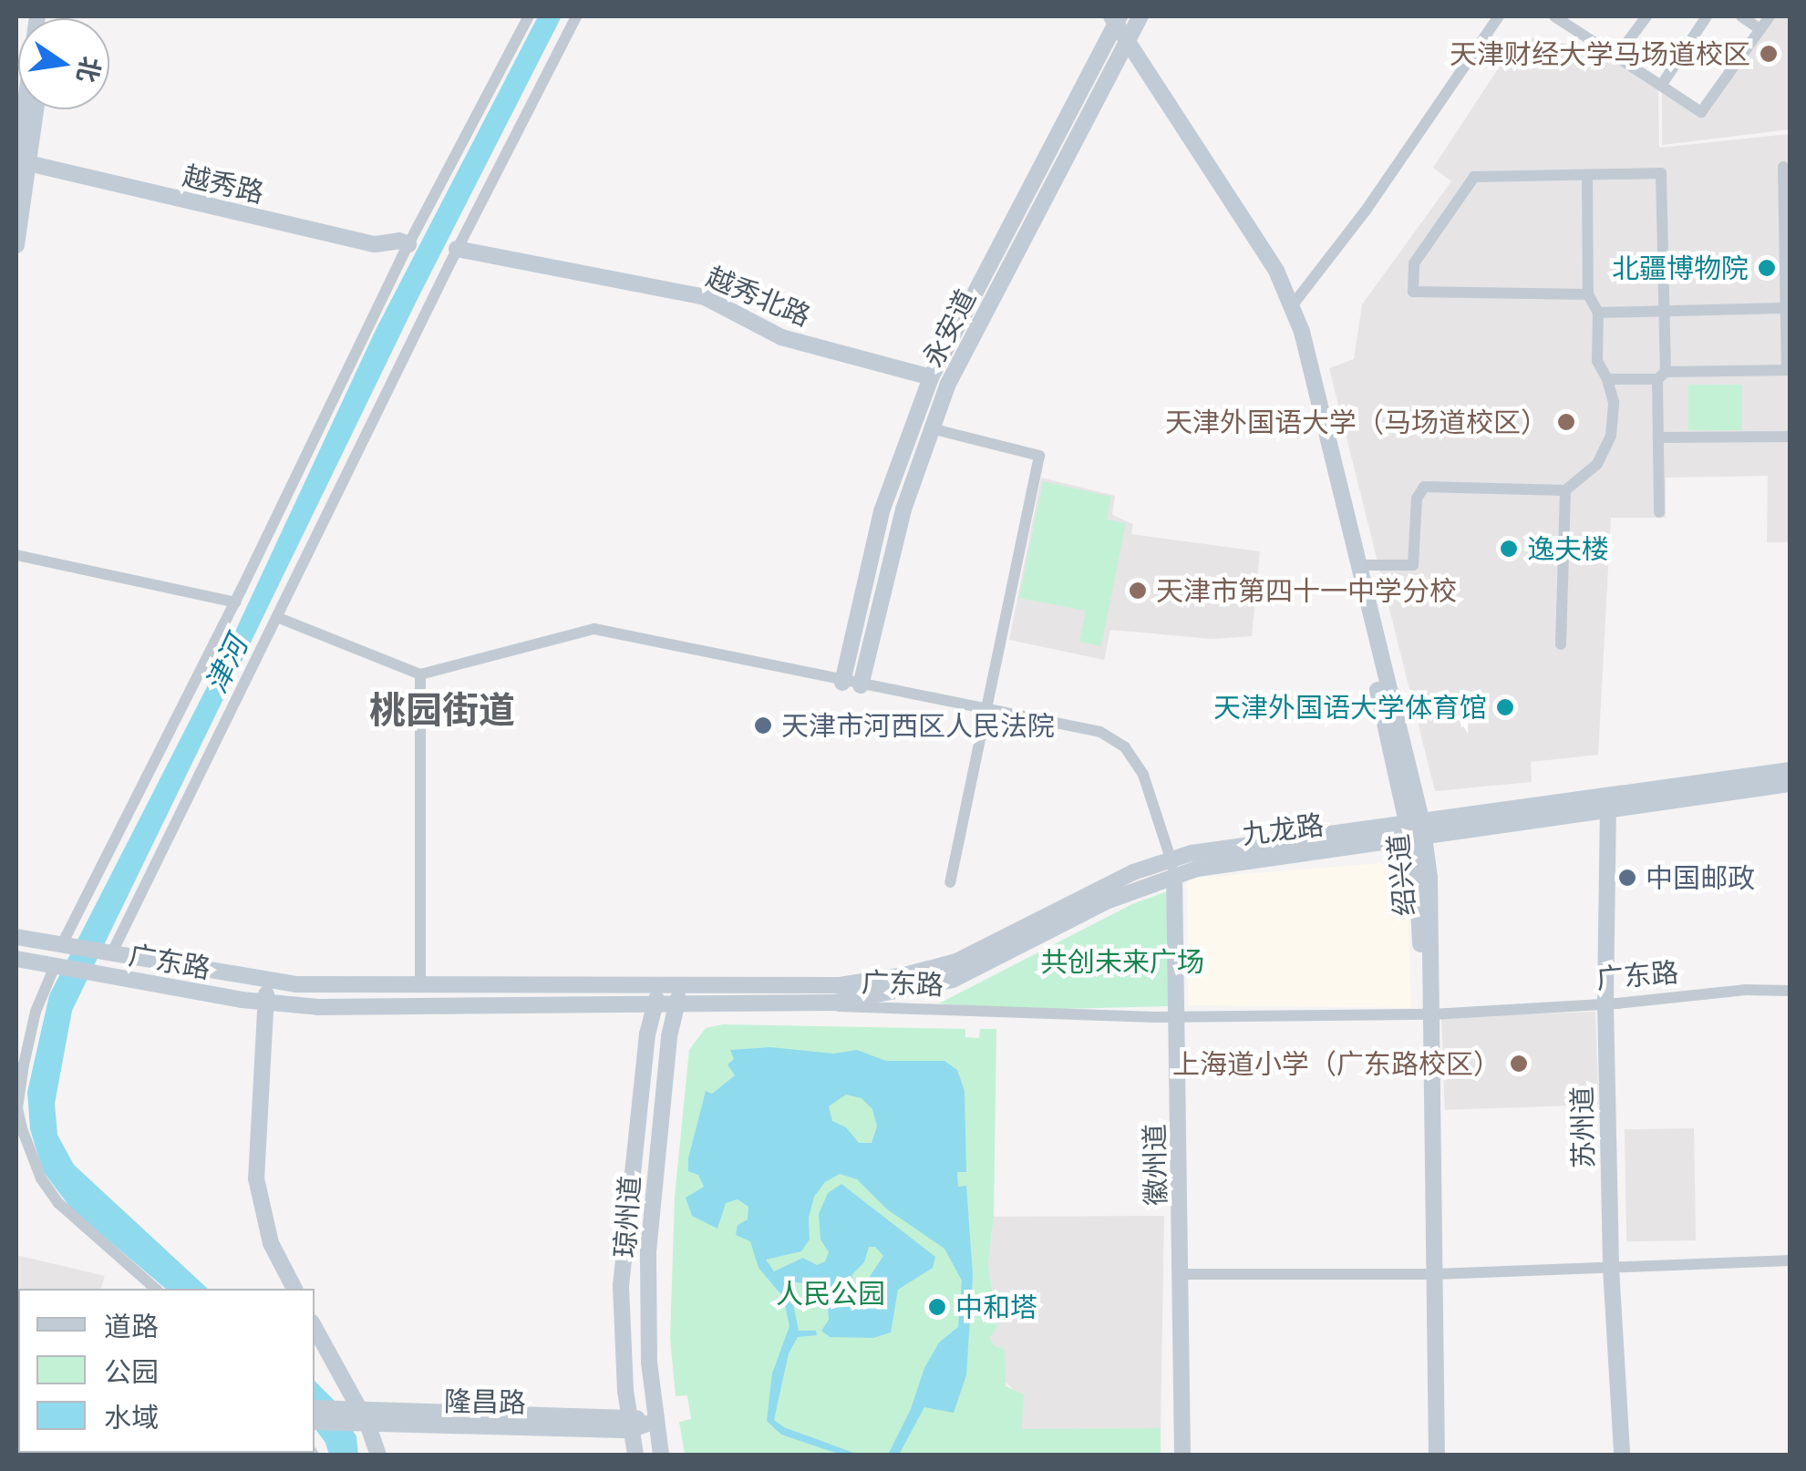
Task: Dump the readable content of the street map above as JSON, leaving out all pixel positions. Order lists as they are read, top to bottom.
{
  "streets": {
    "main road": [
      "越秀路",
      "越秀北路",
      "永安道",
      "九龙路",
      "绍兴道",
      "广东路",
      "苏州道",
      "徽州道",
      "琼州道"
    ]
  },
  "crossings": [
    ["越秀北路", "永安道"],
    ["永安道", "绍兴道"],
    ["九龙路", "绍兴道"],
    ["九龙路", "广东路"],
    ["九龙路", "苏州道"],
    ["九龙路", "徽州道"],
    ["绍兴道", "广东路"],
    ["广东路", "苏州道"],
    ["广东路", "徽州道"],
    ["广东路", "琼州道"]
  ],
  "districts": ["桃园街道"],
  "water": ["津河"],
  "parks": ["共创未来广场", "人民公园"],
  "places": [
    "天津财经大学马场道校区",
    "北疆博物院",
    "天津外国语大学（马场道校区）",
    "逸夫楼",
    "天津市第四十一中学分校",
    "天津外国语大学体育馆",
    "天津市河西区人民法院",
    "中国邮政",
    "上海道小学（广东路校区）",
    "中和塔"
  ],
  "legend": ["道路", "公园", "水域"],
  "north": "right"
}
